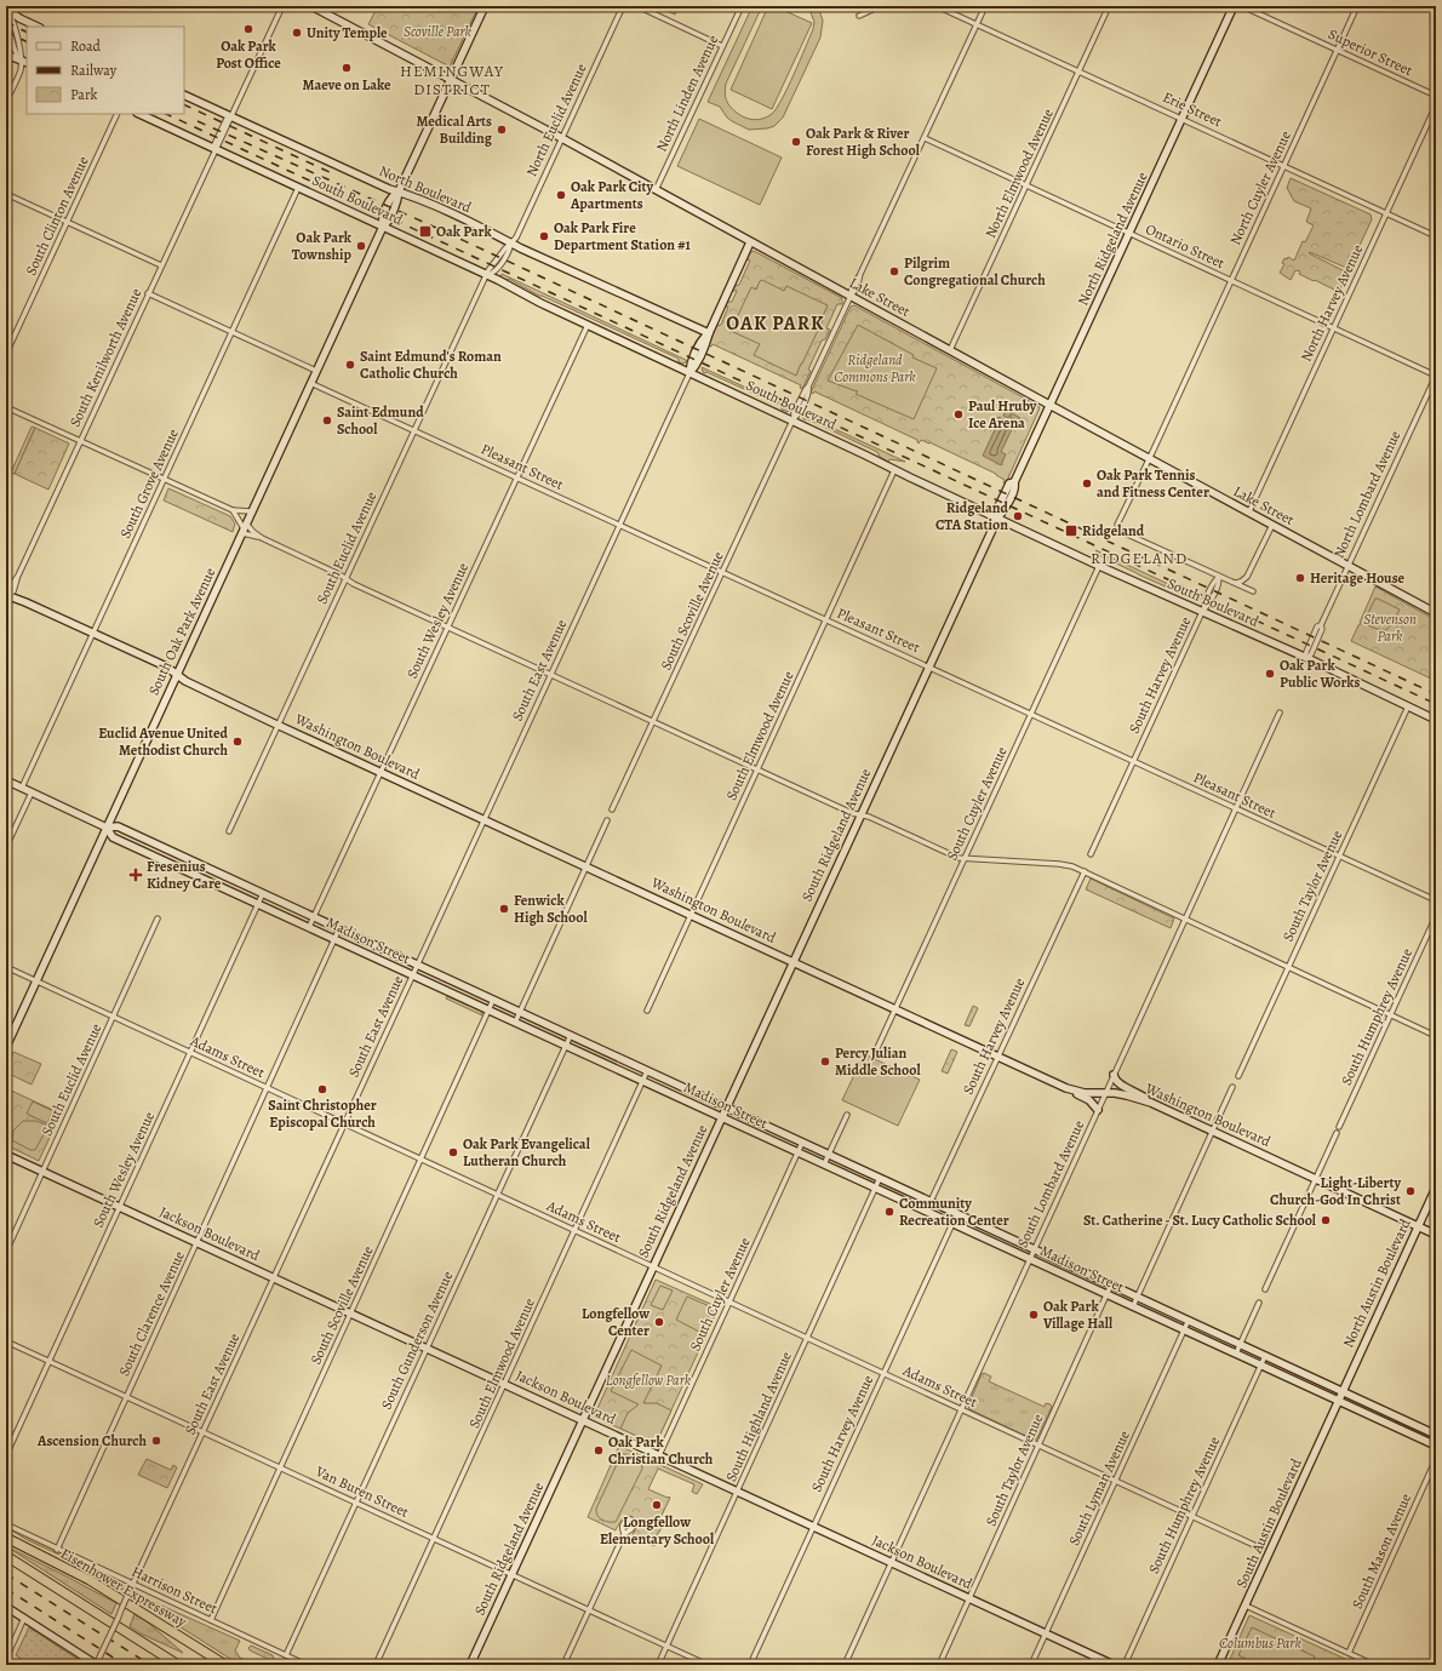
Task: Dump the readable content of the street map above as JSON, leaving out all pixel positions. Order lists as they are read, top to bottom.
{
  "streets": {
    "highway": ["Eisenhower Expressway"],
    "street": [
      "Superior Street",
      "North Linden Avenue",
      "Erie Street",
      "North Euclid Avenue",
      "North Elmwood Avenue",
      "North Cuyler Avenue",
      "North Boulevard",
      "South Boulevard",
      "South Clinton Avenue",
      "North Ridgeland Avenue",
      "Ontario Street",
      "Lake Street",
      "North Harvey Avenue",
      "South Kenilworth Avenue",
      "Pleasant Street",
      "South Grove Avenue",
      "North Lombard Avenue",
      "South Euclid Avenue",
      "South Scoville Avenue",
      "South Wesley Avenue",
      "South Oak Park Avenue",
      "South East Avenue",
      "South Harvey Avenue",
      "South Elmwood Avenue",
      "Washington Boulevard",
      "South Cuyler Avenue",
      "South Ridgeland Avenue",
      "South Taylor Avenue",
      "Madison Street",
      "South Humphrey Avenue",
      "Adams Street",
      "South Lombard Avenue",
      "Jackson Boulevard",
      "North Austin Boulevard",
      "South Clarence Avenue",
      "South Gunderson Avenue",
      "South Highland Avenue",
      "South Lyman Avenue",
      "Van Buren Street",
      "South Austin Boulevard",
      "South Mason Avenue",
      "Harrison Street"
    ]
  },
  "crossings": [
    ["Superior Street", "North Cuyler Avenue"],
    ["North Linden Avenue", "Lake Street"],
    ["Erie Street", "North Elmwood Avenue"],
    ["Erie Street", "North Cuyler Avenue"],
    ["Erie Street", "North Ridgeland Avenue"],
    ["Erie Street", "North Harvey Avenue"],
    ["Erie Street", "South Scoville Avenue"],
    ["North Euclid Avenue", "North Boulevard"],
    ["North Euclid Avenue", "South Boulevard"],
    ["North Euclid Avenue", "Lake Street"],
    ["North Euclid Avenue", "South Euclid Avenue"],
    ["North Elmwood Avenue", "Ontario Street"],
    ["North Elmwood Avenue", "Lake Street"],
    ["North Cuyler Avenue", "Ontario Street"],
    ["North Cuyler Avenue", "Lake Street"],
    ["North Boulevard", "South Kenilworth Avenue"],
    ["North Boulevard", "South Oak Park Avenue"],
    ["South Boulevard", "North Ridgeland Avenue"],
    ["South Boulevard", "South Kenilworth Avenue"],
    ["South Boulevard", "South Grove Avenue"],
    ["South Boulevard", "North Lombard Avenue"],
    ["South Boulevard", "South Euclid Avenue"],
    ["South Boulevard", "South Scoville Avenue"],
    ["South Boulevard", "South Wesley Avenue"],
    ["South Boulevard", "South Oak Park Avenue"],
    ["South Boulevard", "South East Avenue"],
    ["South Boulevard", "South Harvey Avenue"],
    ["South Boulevard", "South Elmwood Avenue"],
    ["South Boulevard", "South Cuyler Avenue"],
    ["South Boulevard", "South Ridgeland Avenue"],
    ["South Boulevard", "South Taylor Avenue"],
    ["North Ridgeland Avenue", "Ontario Street"],
    ["North Ridgeland Avenue", "Lake Street"],
    ["North Ridgeland Avenue", "South Ridgeland Avenue"],
    ["Ontario Street", "North Harvey Avenue"],
    ["Ontario Street", "North Lombard Avenue"],
    ["Ontario Street", "South Scoville Avenue"],
    ["Lake Street", "North Harvey Avenue"],
    ["Lake Street", "North Lombard Avenue"],
    ["Lake Street", "South Scoville Avenue"],
    ["Lake Street", "South Oak Park Avenue"],
    ["South Kenilworth Avenue", "Washington Boulevard"],
    ["Pleasant Street", "South Euclid Avenue"],
    ["Pleasant Street", "South Scoville Avenue"],
    ["Pleasant Street", "South Wesley Avenue"],
    ["Pleasant Street", "South Oak Park Avenue"],
    ["Pleasant Street", "South East Avenue"],
    ["Pleasant Street", "South Harvey Avenue"],
    ["Pleasant Street", "South Elmwood Avenue"],
    ["Pleasant Street", "South Cuyler Avenue"],
    ["Pleasant Street", "South Ridgeland Avenue"],
    ["Pleasant Street", "South Taylor Avenue"],
    ["Pleasant Street", "South Lombard Avenue"],
    ["South Grove Avenue", "Washington Boulevard"],
    ["South Grove Avenue", "Madison Street"],
    ["South Euclid Avenue", "Washington Boulevard"],
    ["South Euclid Avenue", "Adams Street"],
    ["South Euclid Avenue", "Jackson Boulevard"],
    ["South Scoville Avenue", "Madison Street"],
    ["South Scoville Avenue", "Adams Street"],
    ["South Scoville Avenue", "Jackson Boulevard"],
    ["South Scoville Avenue", "Van Buren Street"],
    ["South Scoville Avenue", "Harrison Street"],
    ["South Wesley Avenue", "Washington Boulevard"],
    ["South Wesley Avenue", "Madison Street"],
    ["South Wesley Avenue", "Adams Street"],
    ["South Wesley Avenue", "Jackson Boulevard"],
    ["South Wesley Avenue", "Van Buren Street"],
    ["South Oak Park Avenue", "Washington Boulevard"],
    ["South Oak Park Avenue", "Madison Street"],
    ["South Oak Park Avenue", "Adams Street"],
    ["South East Avenue", "Washington Boulevard"],
    ["South East Avenue", "Madison Street"],
    ["South East Avenue", "Adams Street"],
    ["South East Avenue", "Jackson Boulevard"],
    ["South East Avenue", "Van Buren Street"],
    ["South East Avenue", "Harrison Street"],
    ["South Harvey Avenue", "Washington Boulevard"],
    ["South Harvey Avenue", "Madison Street"],
    ["South Harvey Avenue", "Adams Street"],
    ["South Harvey Avenue", "Jackson Boulevard"],
    ["South Elmwood Avenue", "Washington Boulevard"],
    ["South Elmwood Avenue", "Madison Street"],
    ["South Elmwood Avenue", "Adams Street"],
    ["South Elmwood Avenue", "Jackson Boulevard"],
    ["South Elmwood Avenue", "Van Buren Street"],
    ["Washington Boulevard", "South Cuyler Avenue"],
    ["Washington Boulevard", "South Ridgeland Avenue"],
    ["Washington Boulevard", "South Lombard Avenue"],
    ["Washington Boulevard", "North Austin Boulevard"],
    ["South Cuyler Avenue", "Madison Street"],
    ["South Cuyler Avenue", "Adams Street"],
    ["South Cuyler Avenue", "Jackson Boulevard"],
    ["South Ridgeland Avenue", "Madison Street"],
    ["South Ridgeland Avenue", "Adams Street"],
    ["South Ridgeland Avenue", "Jackson Boulevard"],
    ["South Ridgeland Avenue", "Van Buren Street"],
    ["South Taylor Avenue", "Madison Street"],
    ["South Taylor Avenue", "Adams Street"],
    ["South Taylor Avenue", "Jackson Boulevard"],
    ["Madison Street", "South Humphrey Avenue"],
    ["Madison Street", "South Lombard Avenue"],
    ["Madison Street", "North Austin Boulevard"],
    ["Madison Street", "South Clarence Avenue"],
    ["Madison Street", "South Gunderson Avenue"],
    ["Madison Street", "South Highland Avenue"],
    ["Madison Street", "South Lyman Avenue"],
    ["Madison Street", "South Austin Boulevard"],
    ["South Humphrey Avenue", "Adams Street"],
    ["Adams Street", "South Lombard Avenue"],
    ["Adams Street", "South Clarence Avenue"],
    ["Adams Street", "South Gunderson Avenue"],
    ["Adams Street", "South Highland Avenue"],
    ["Adams Street", "South Lyman Avenue"],
    ["South Lombard Avenue", "Jackson Boulevard"],
    ["Jackson Boulevard", "South Clarence Avenue"],
    ["Jackson Boulevard", "South Gunderson Avenue"],
    ["Jackson Boulevard", "South Highland Avenue"],
    ["Jackson Boulevard", "South Lyman Avenue"],
    ["North Austin Boulevard", "South Austin Boulevard"],
    ["South Clarence Avenue", "Van Buren Street"],
    ["South Clarence Avenue", "Harrison Street"],
    ["South Gunderson Avenue", "Van Buren Street"],
    ["South Gunderson Avenue", "Harrison Street"],
    ["South Highland Avenue", "Van Buren Street"]
  ],
  "districts": ["HEMINGWAY DISTRICT", "OAK PARK", "RIDGELAND"],
  "parks": [
    "Scoville Park",
    "Ridgeland Commons Park",
    "Stevenson Park",
    "Longfellow Park",
    "Columbus Park"
  ],
  "places": {
    "other": [
      "Oak Park Post Office",
      "Unity Temple",
      "Maeve on Lake",
      "Medical Arts Building",
      "Oak Park & River Forest High School",
      "Oak Park City Apartments",
      "Oak Park Fire Department Station #1",
      "Oak Park Township",
      "Pilgrim Congregational Church",
      "Saint Edmund's Roman Catholic Church",
      "Paul Hruby Ice Arena",
      "Saint Edmund School",
      "Oak Park Tennis and Fitness Center",
      "Ridgeland CTA Station",
      "Heritage House",
      "Oak Park Public Works",
      "Euclid Avenue United Methodist Church",
      "Fenwick High School",
      "Percy Julian Middle School",
      "Saint Christopher Episcopal Church",
      "Oak Park Evangelical Lutheran Church",
      "Light-Liberty Church-God In Christ",
      "Community Recreation Center",
      "St. Catherine - St. Lucy Catholic School",
      "Oak Park Village Hall",
      "Longfellow Center",
      "Ascension Church",
      "Oak Park Christian Church",
      "Longfellow Elementary School"
    ],
    "transit": ["Oak Park", "Ridgeland"],
    "health": ["Fresenius Kidney Care"]
  },
  "legend": ["Road", "Railway", "Park"]
}
